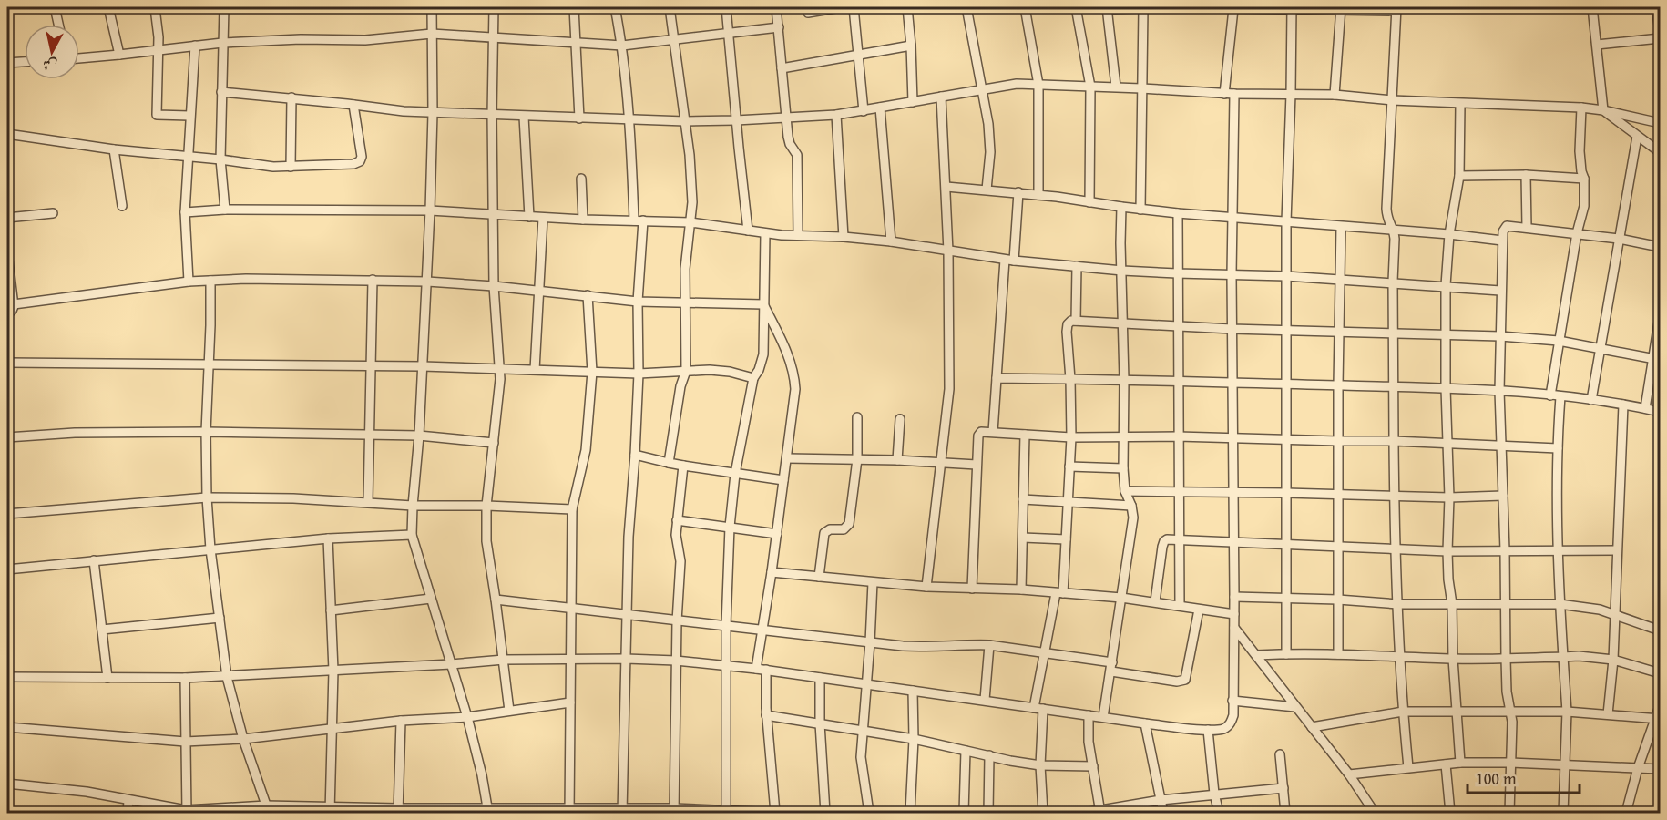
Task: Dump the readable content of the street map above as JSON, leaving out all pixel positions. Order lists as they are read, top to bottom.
{
  "scale_bar": "100 m",
  "north": "bottom"
}
